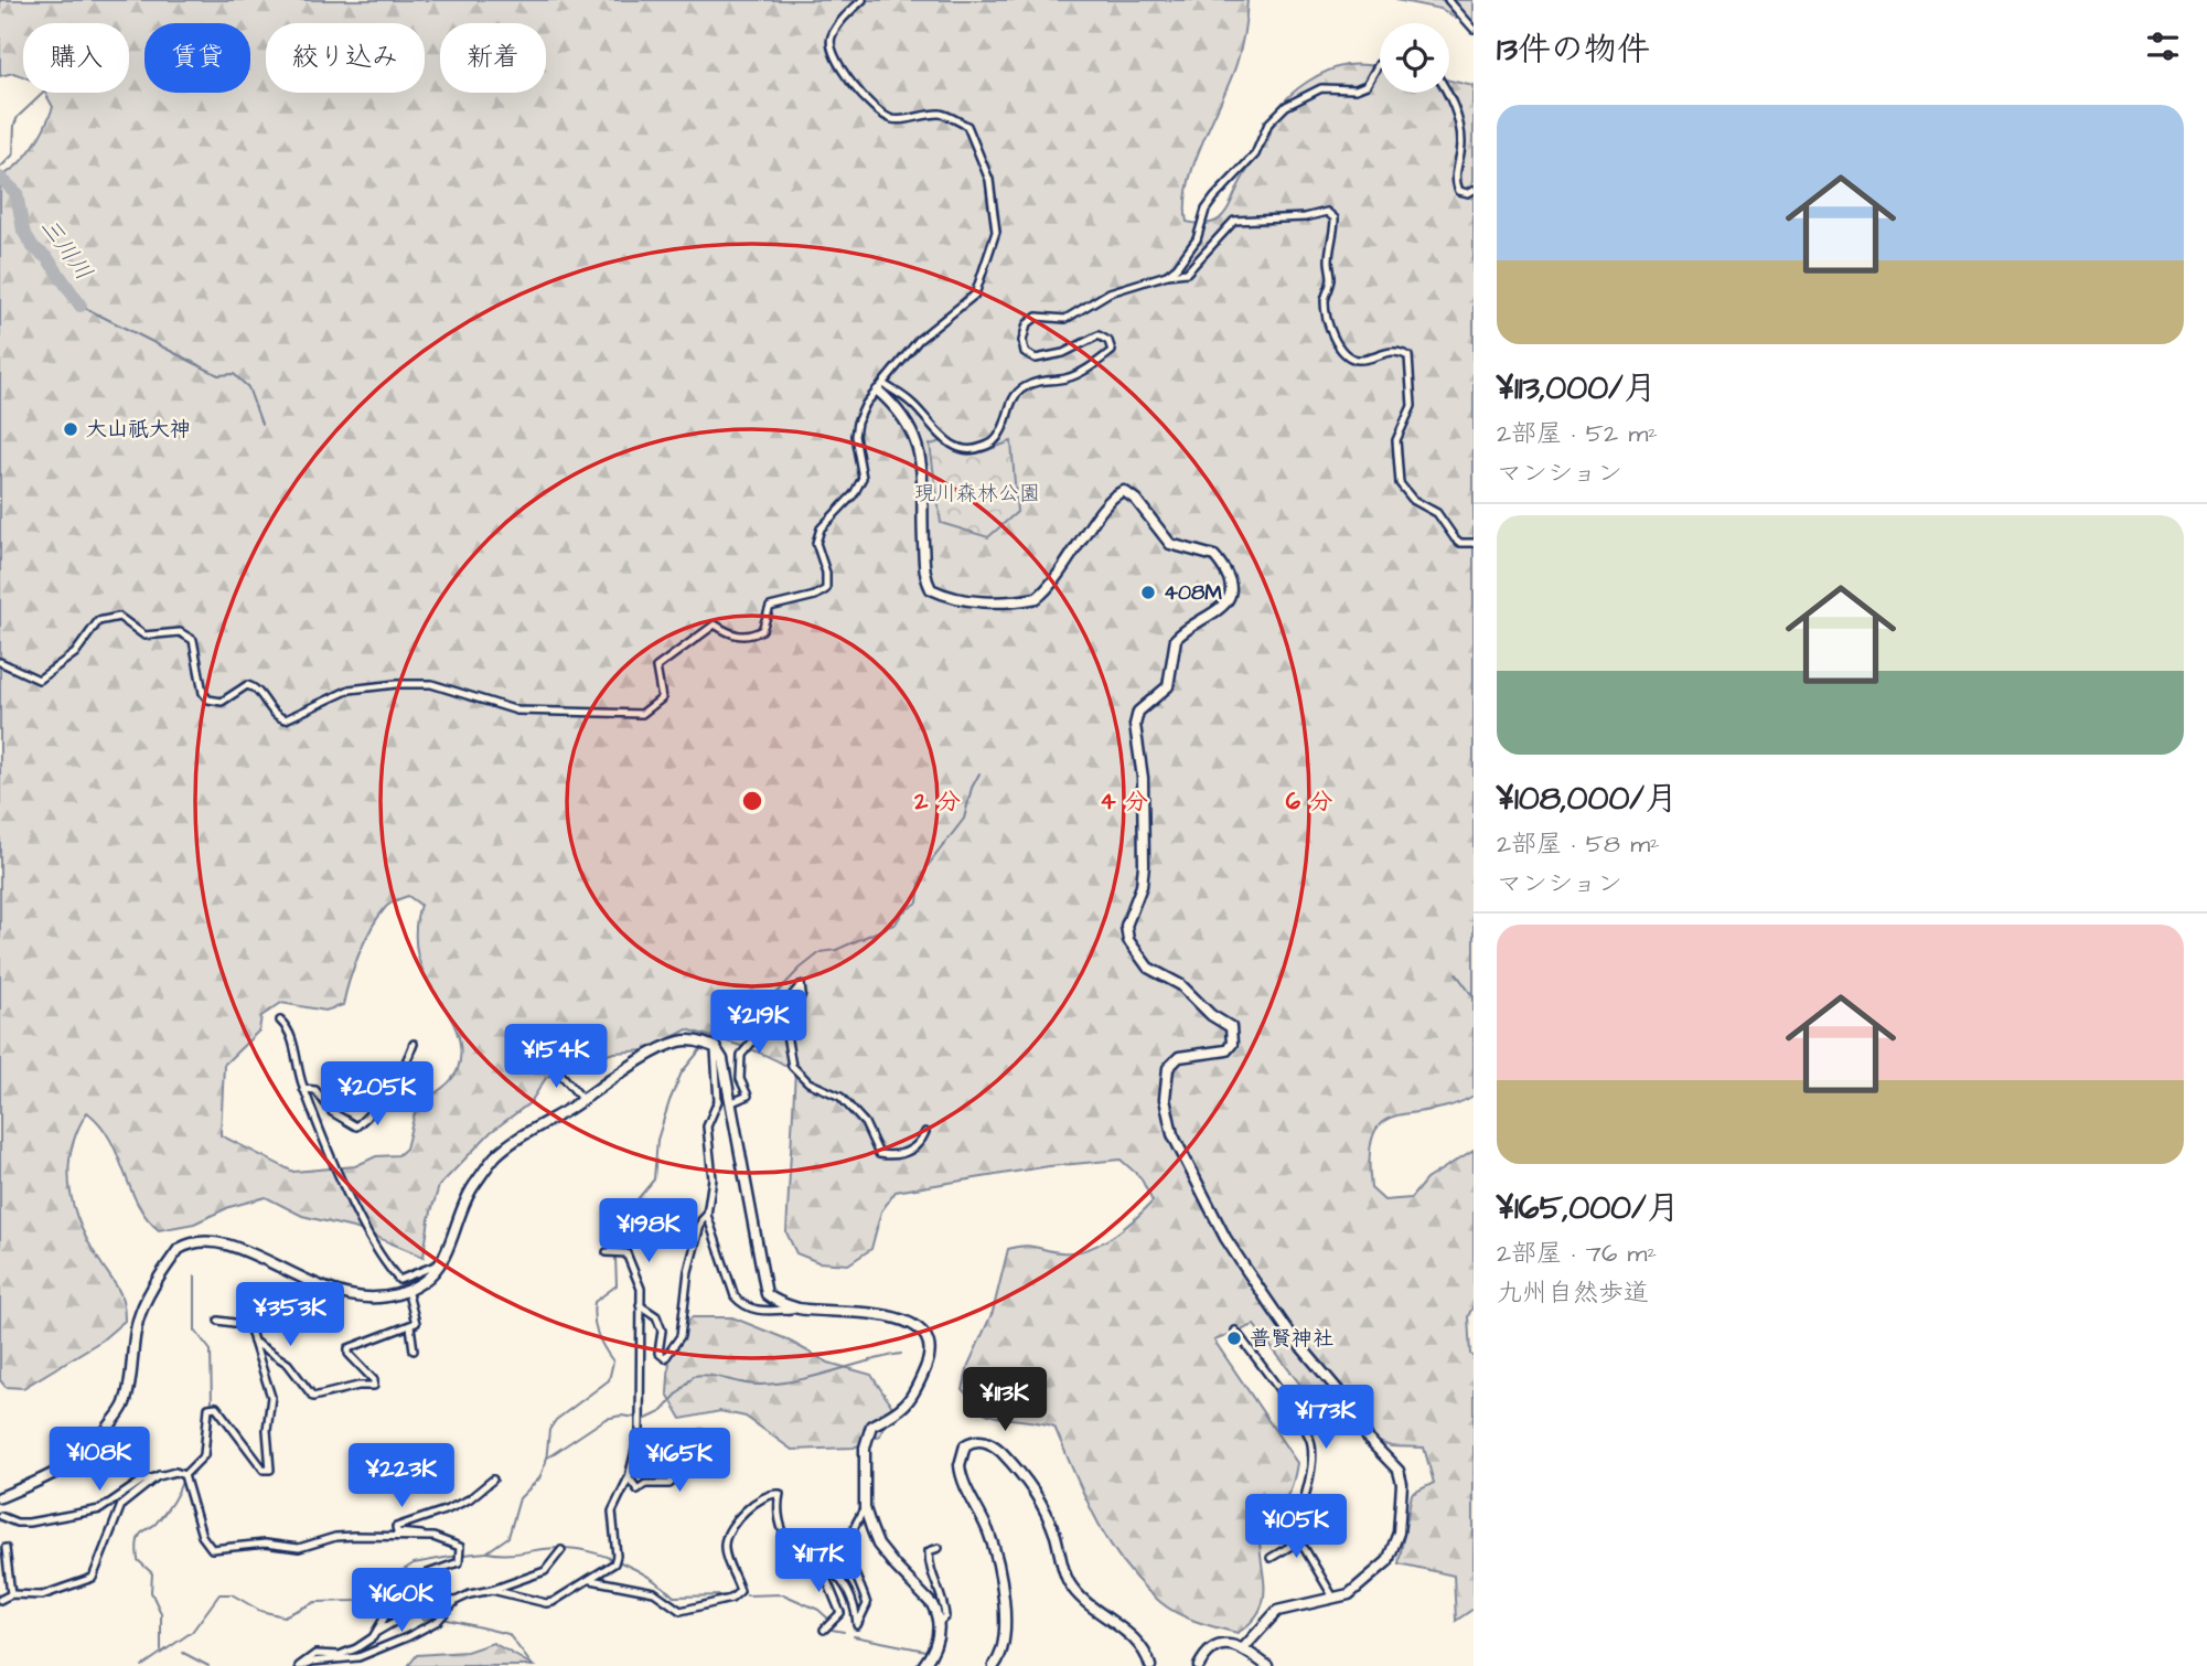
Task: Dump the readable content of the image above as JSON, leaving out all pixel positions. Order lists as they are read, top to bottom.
{
  "water": ["三川川"],
  "parks": ["現川森林公園"],
  "places": ["大山祇大神", "408M", "普賢神社"],
  "page": {
    "heading": "13件の物件",
    "chip": [
      "購入",
      "賃貸",
      "絞り込み",
      "新着"
    ],
    "list": [
      {
        "name": "¥113,000/月",
        "note": "2部屋 · 52 m² · マンション"
      },
      {
        "name": "¥108,000/月",
        "note": "2部屋 · 58 m² · マンション"
      },
      {
        "name": "¥165,000/月",
        "note": "2部屋 · 76 m² · 九州自然歩道"
      }
    ],
    "price": [
      "¥219K",
      "¥154K",
      "¥205K",
      "¥198K",
      "¥353K",
      "¥113K",
      "¥173K",
      "¥108K",
      "¥165K",
      "¥223K",
      "¥105K",
      "¥117K",
      "¥160K"
    ]
  },
  "rings": ["2 分", "4 分", "6 分"]
}
